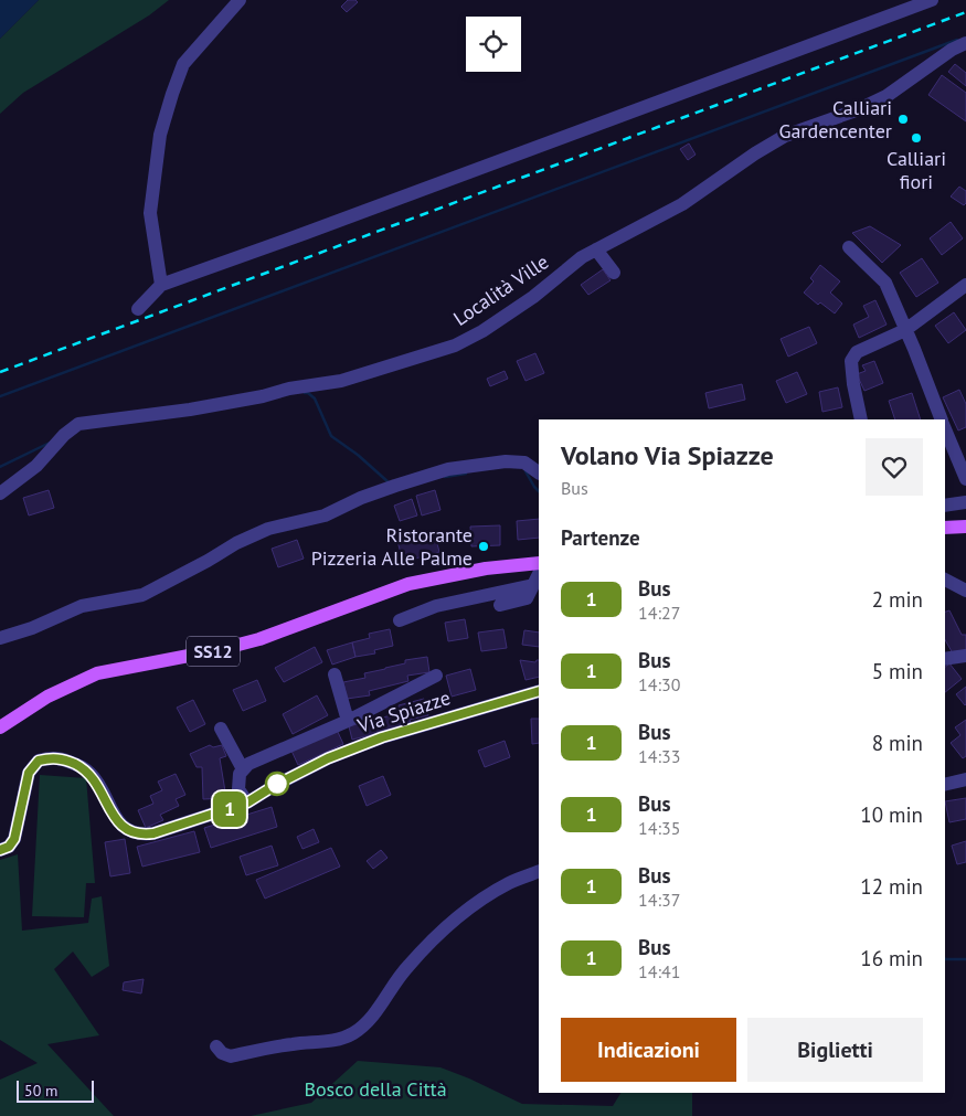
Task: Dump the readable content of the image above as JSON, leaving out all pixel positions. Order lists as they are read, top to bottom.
{
  "streets": {
    "main road": ["SS12"],
    "street": ["Località Ville", "Via Spiazze"]
  },
  "parks": ["Bosco della Città"],
  "places": ["Calliari Gardencenter", "Calliari fiori", "Ristorante Pizzeria Alle Palme"],
  "lines": ["bus line 1"],
  "scale_bar": "50 m",
  "page": {
    "on_map": "1",
    "heading": [
      ["Volano Via Spiazze", "Bus"],
      "Partenze"
    ],
    "list": [
      {
        "mark": "1",
        "name": "Bus",
        "note": "14:27",
        "value": "2 min"
      },
      {
        "mark": "1",
        "name": "Bus",
        "note": "14:30",
        "value": "5 min"
      },
      {
        "mark": "1",
        "name": "Bus",
        "note": "14:33",
        "value": "8 min"
      },
      {
        "mark": "1",
        "name": "Bus",
        "note": "14:35",
        "value": "10 min"
      },
      {
        "mark": "1",
        "name": "Bus",
        "note": "14:37",
        "value": "12 min"
      },
      {
        "mark": "1",
        "name": "Bus",
        "note": "14:41",
        "value": "16 min"
      }
    ],
    "buttons": ["Indicazioni", "Biglietti"],
    "scale": "50 m"
  }
}
